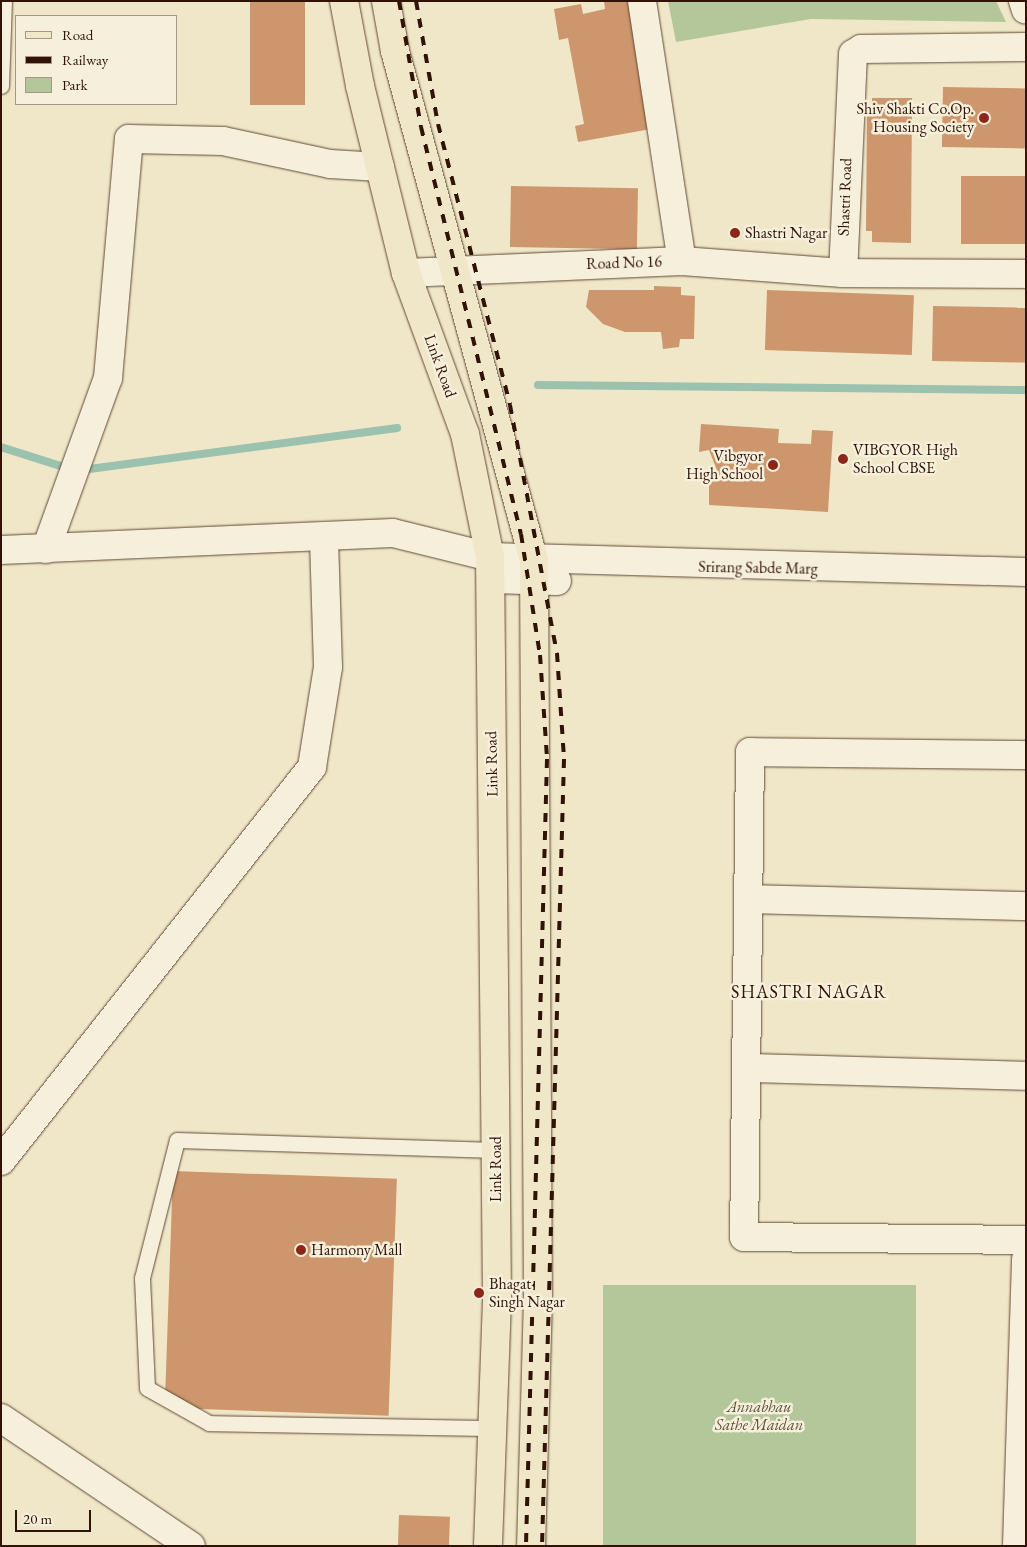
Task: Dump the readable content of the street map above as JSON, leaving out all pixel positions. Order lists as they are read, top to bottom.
{
  "streets": {
    "main road": ["Link Road"],
    "street": ["Shastri Road", "Road No 16", "Srirang Sabde Marg"]
  },
  "crossings": [
    ["Shastri Road", "Road No 16"],
    ["Road No 16", "Link Road"]
  ],
  "districts": ["SHASTRI NAGAR"],
  "parks": ["Annabhau Sathe Maidan"],
  "places": [
    "Shiv Shakti Co.Op. Housing Society",
    "Shastri Nagar",
    "VIBGYOR High School CBSE",
    "Vibgyor High School",
    "Harmony Mall",
    "Bhagat Singh Nagar"
  ],
  "legend": ["Road", "Railway", "Park"],
  "scale_bar": "20 m"
}
